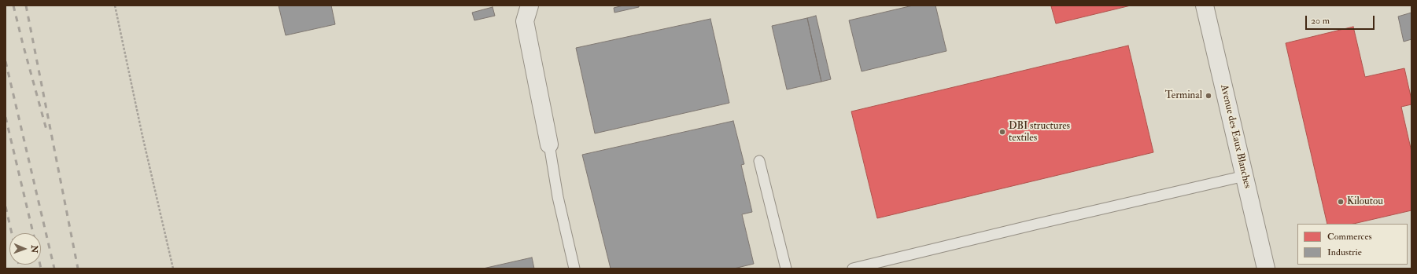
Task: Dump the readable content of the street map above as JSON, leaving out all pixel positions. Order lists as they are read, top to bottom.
{
  "streets": {
    "street": ["Avenue des Eaux Blanches"]
  },
  "places": ["Terminal", "DBI structures textiles", "Kiloutou"],
  "legend": ["Commerces", "Industrie"],
  "scale_bar": "20 m",
  "north": "right"
}
